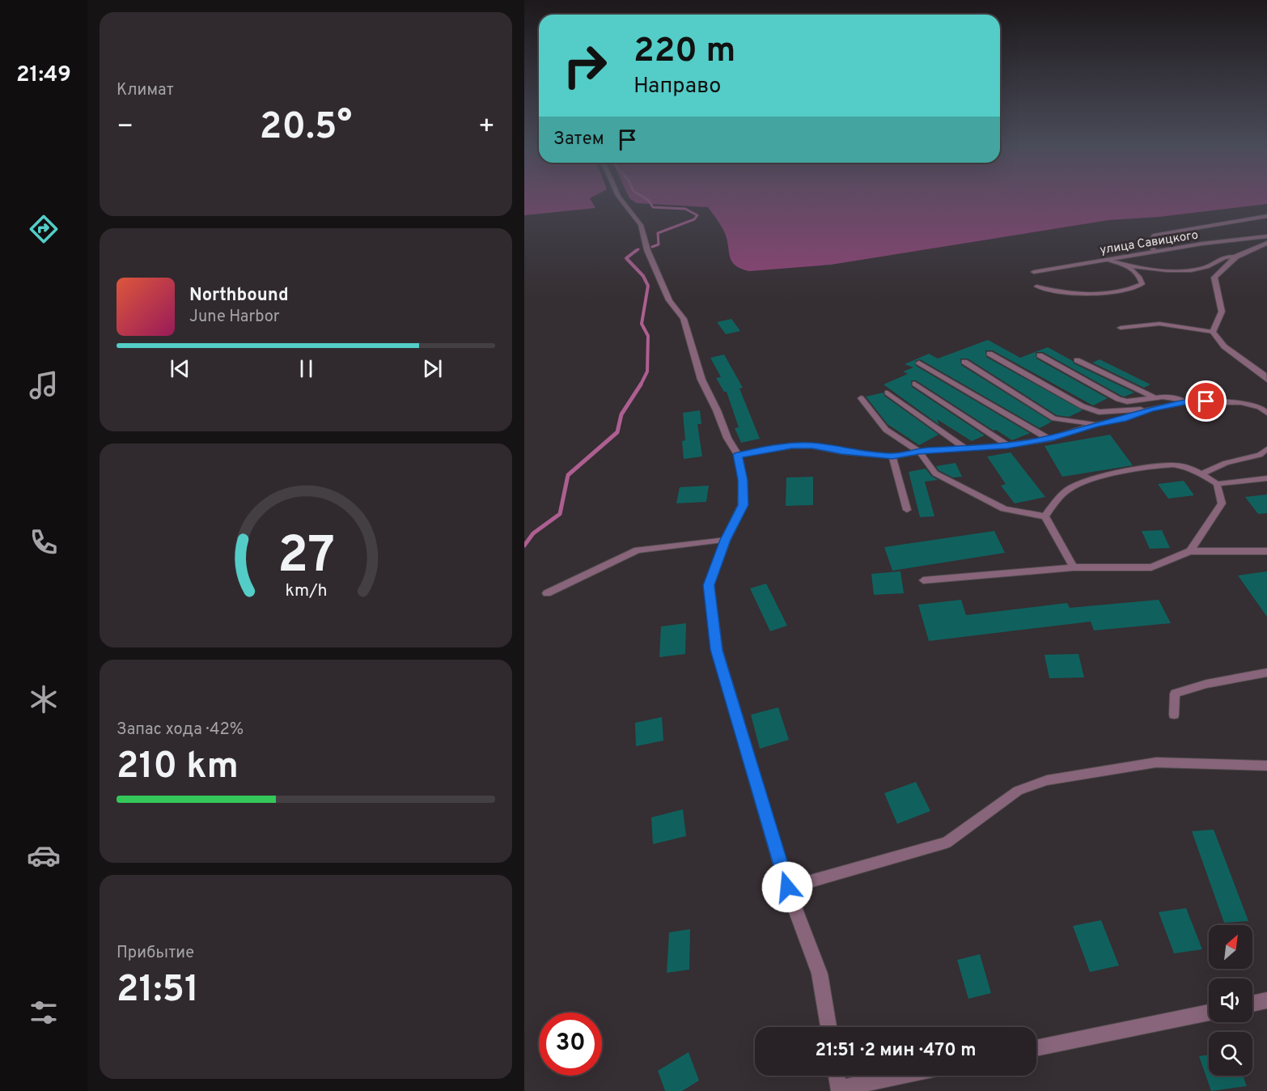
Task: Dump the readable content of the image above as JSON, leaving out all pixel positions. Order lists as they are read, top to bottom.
{
  "streets": {
    "street": ["улица Савицкого"]
  },
  "north": "top right",
  "page": {
    "tabs": "21:49",
    "tile": [
      "Климат",
      ["Запас хода · 42%", "210 km"],
      ["Прибытие", "21:51"]
    ],
    "turn": ["220 m", "Направо"],
    "heat": ["−", "20.5°", "+"],
    "then": "Затем",
    "song": ["Northbound", "June Harbor"],
    "limit": "30",
    "trip": "21:51 · 2 мин · 470 m",
    "gauge": ["27", "km/h"]
  }
}
